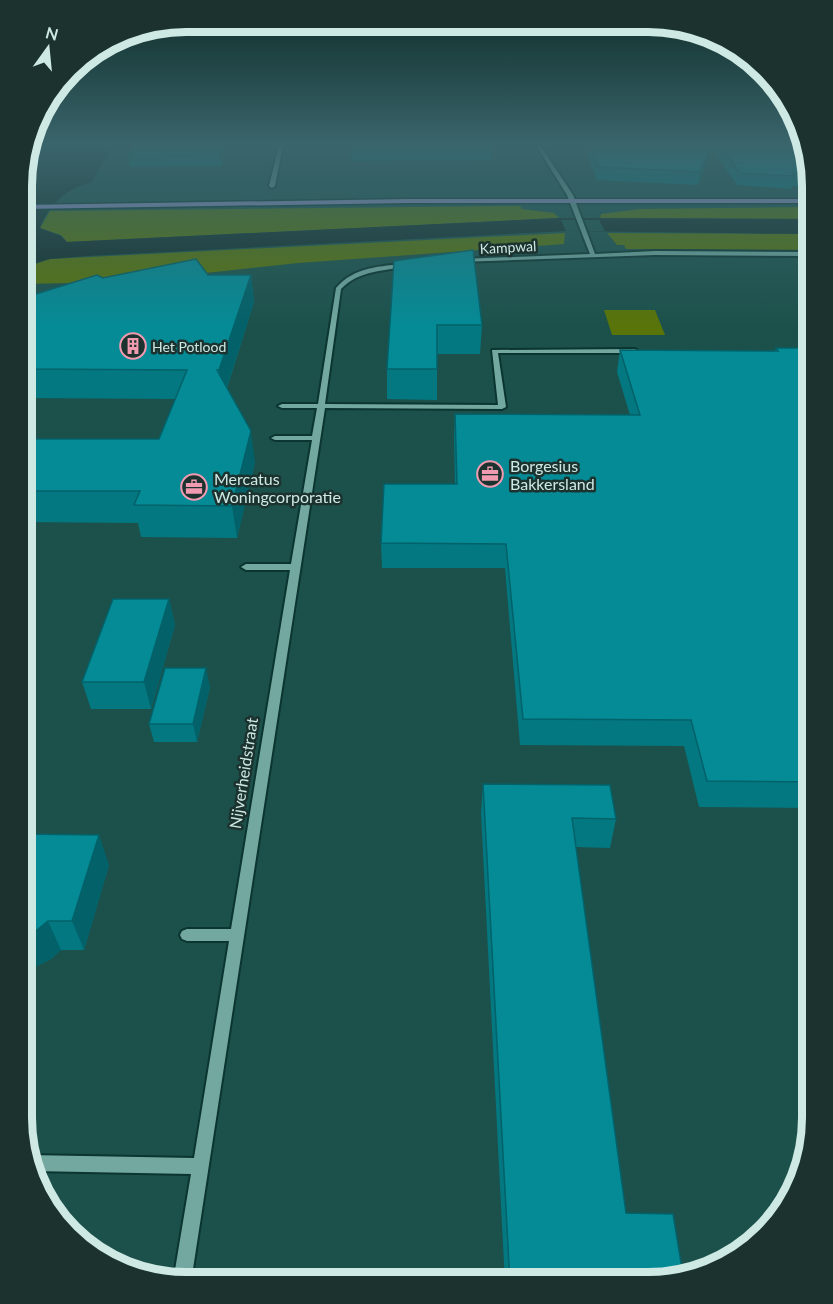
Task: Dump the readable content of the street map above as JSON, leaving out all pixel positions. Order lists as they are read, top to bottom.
{
  "streets": {
    "street": ["Kampwal", "Nijverheidstraat"]
  },
  "places": {
    "building": ["Het Potlood"],
    "office": ["Borgesius Bakkersland", "Mercatus Woningcorporatie"]
  },
  "north": "top"
}
